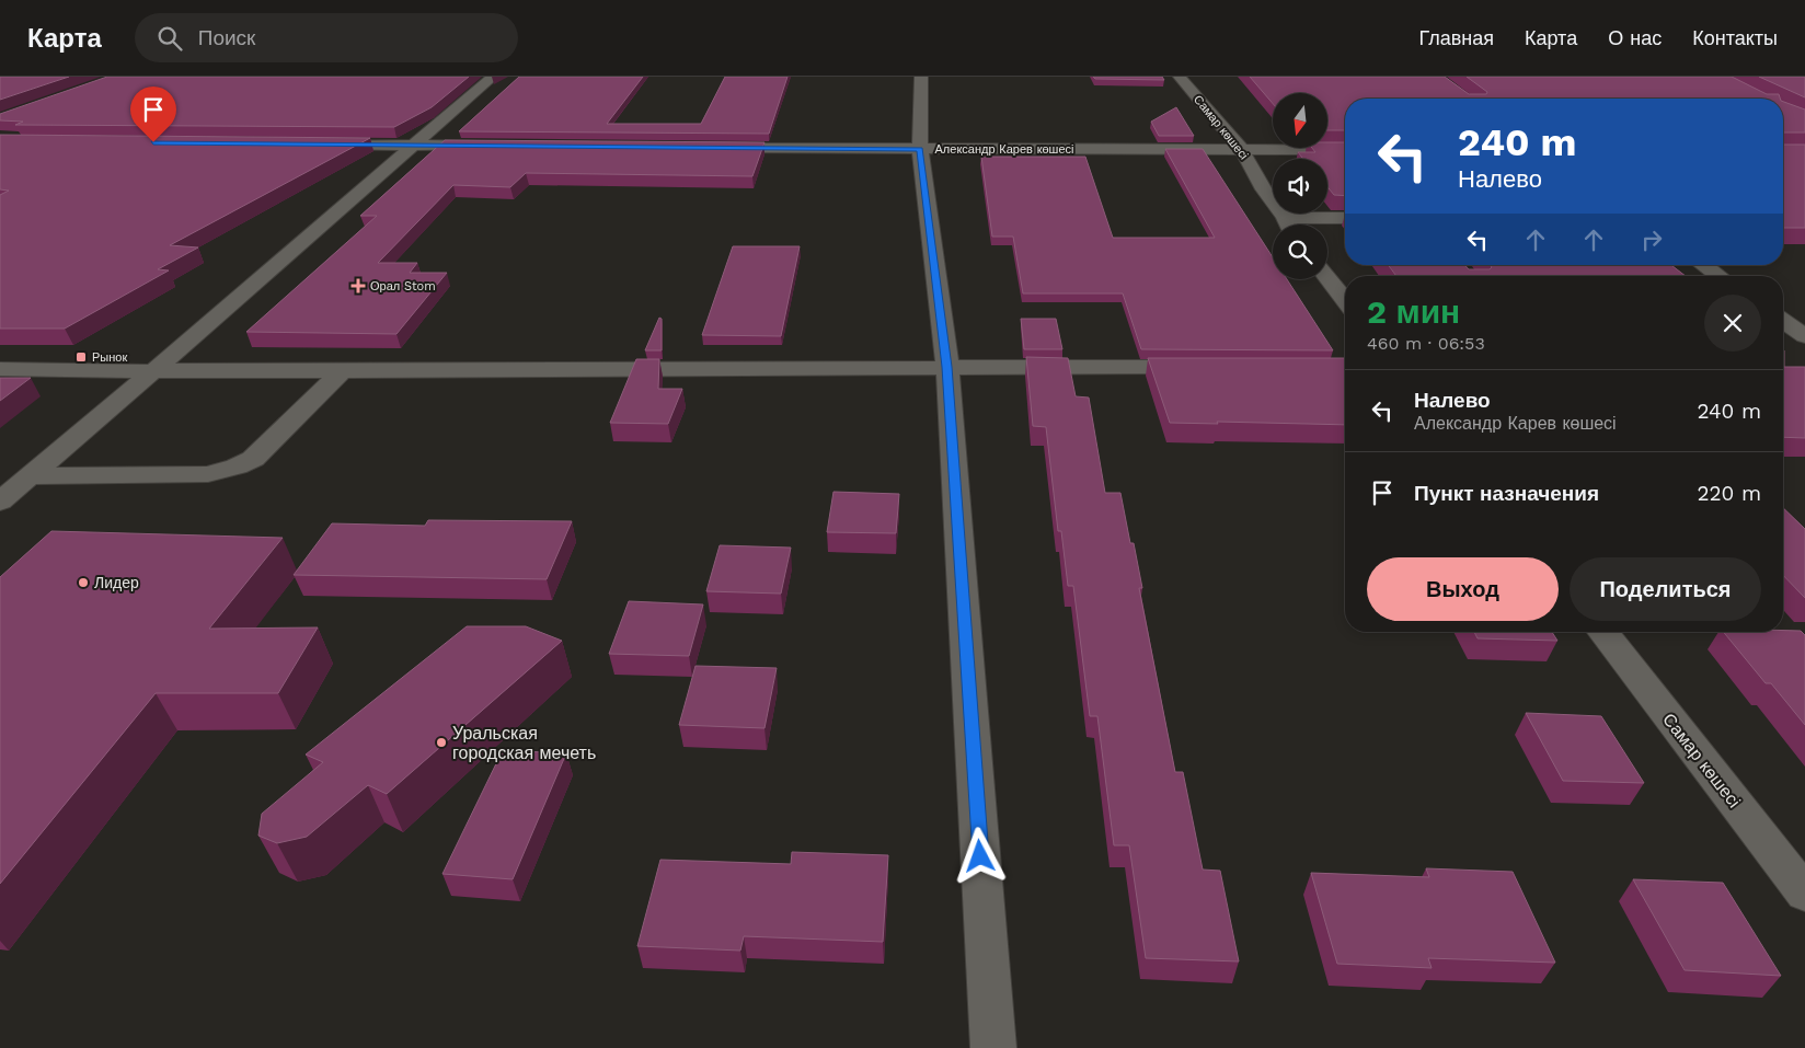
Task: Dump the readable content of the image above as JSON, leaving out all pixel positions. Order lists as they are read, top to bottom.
{
  "streets": {
    "street": ["Самар көшесі", "Александр Карев көшесі"]
  },
  "crossings": [
    ["Самар көшесі", "Александр Карев көшесі"]
  ],
  "places": {
    "health": ["Орал Stom"],
    "transit": ["Рынок"],
    "other": ["Лидер", "Уральская городская мечеть"]
  },
  "north": "bottom",
  "page": {
    "header": "Карта",
    "search": "Поиск",
    "nav": [
      "Главная",
      "Карта",
      "О нас",
      "Контакты"
    ],
    "turn": ["240 m", "Налево"],
    "heading": ["2 мин", "460 m · 06:53"],
    "list": [
      {
        "name": "Налево",
        "note": "Александр Карев көшесі",
        "value": "240 m"
      },
      {
        "name": "Пункт назначения",
        "value": "220 m"
      }
    ],
    "buttons": ["Выход", "Поделиться"]
  }
}
